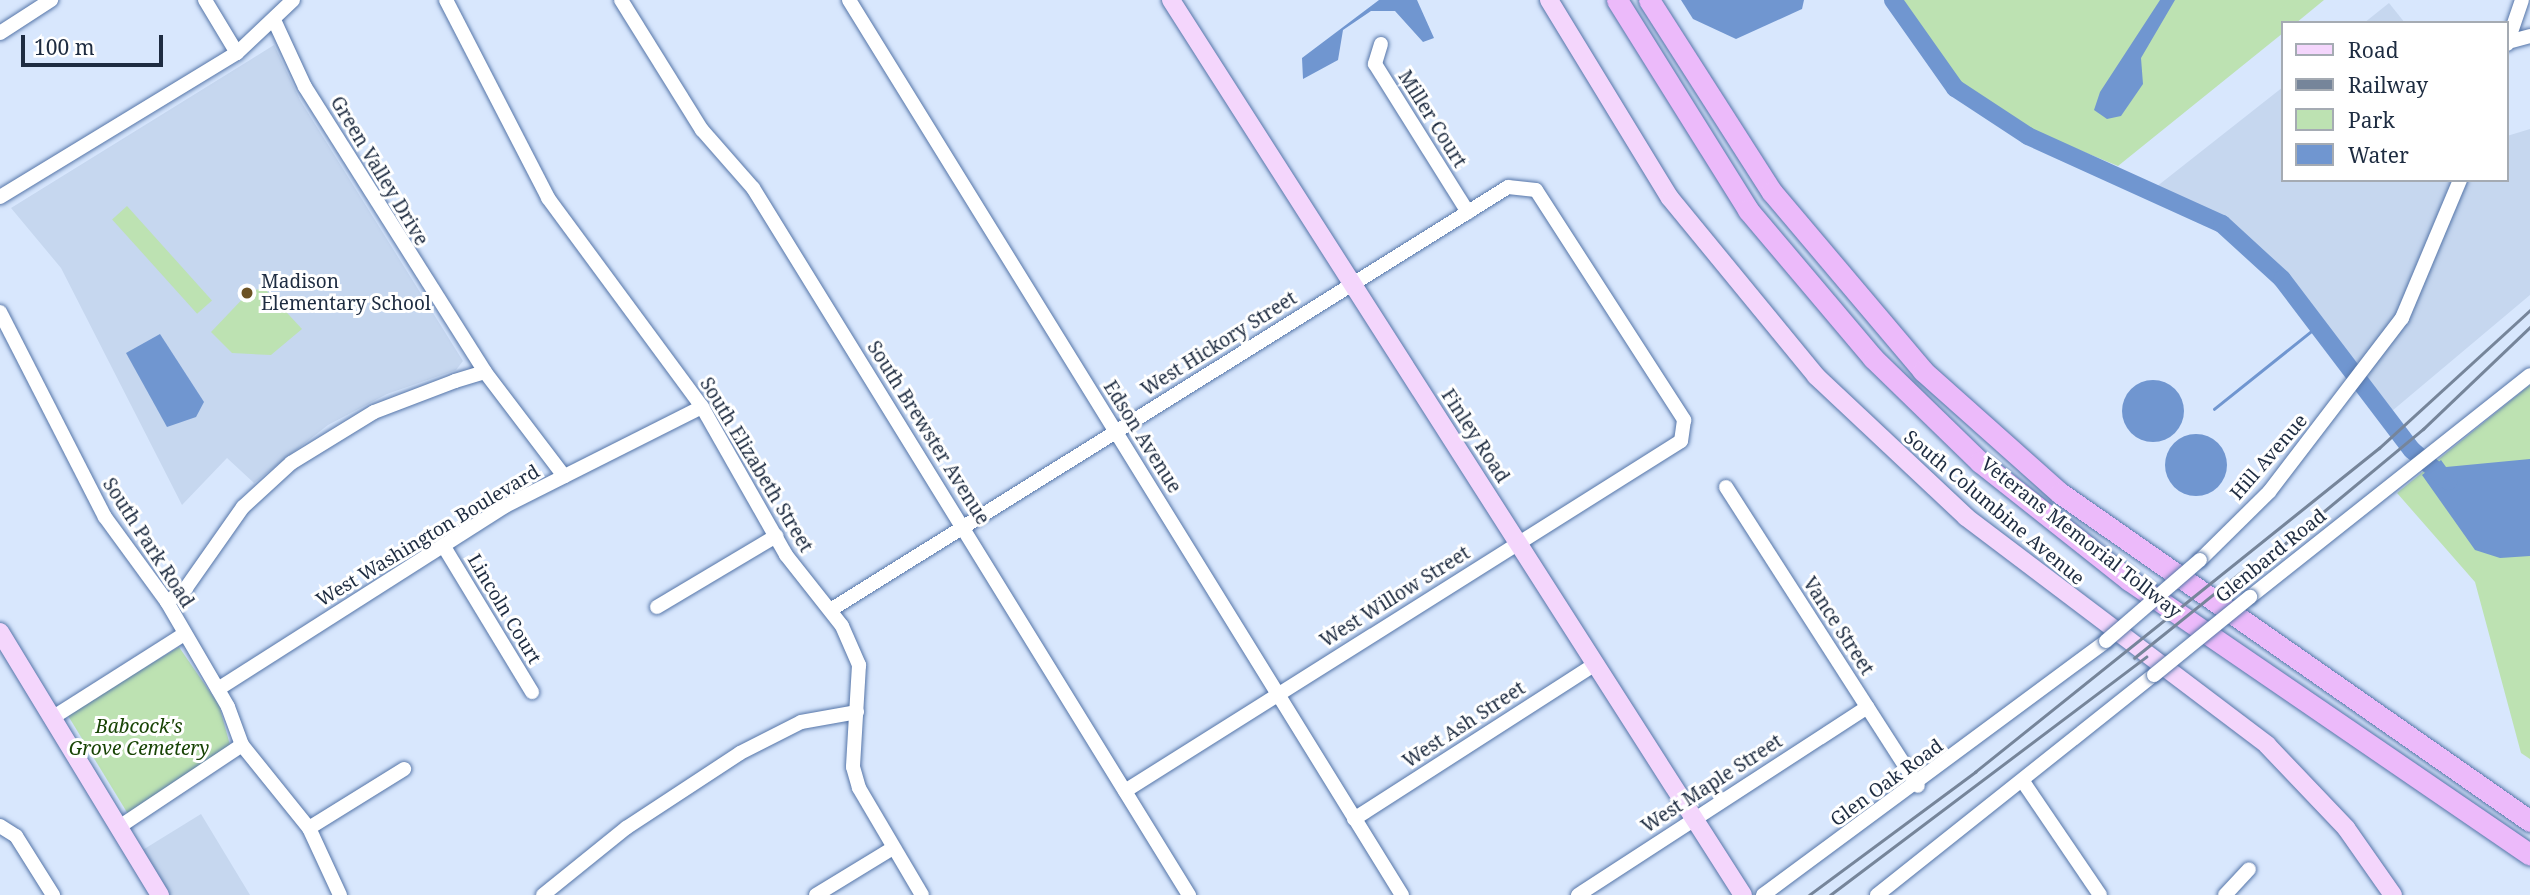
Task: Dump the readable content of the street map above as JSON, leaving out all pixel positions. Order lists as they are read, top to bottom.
{
  "streets": {
    "highway": ["Veterans Memorial Tollway"],
    "main road": ["Finley Road", "South Columbine Avenue"],
    "street": [
      "Miller Court",
      "Green Valley Drive",
      "West Hickory Street",
      "South Brewster Avenue",
      "Edson Avenue",
      "Hill Avenue",
      "South Elizabeth Street",
      "West Washington Boulevard",
      "South Park Road",
      "Glenbard Road",
      "West Willow Street",
      "Lincoln Court",
      "Vance Street",
      "West Ash Street",
      "Glen Oak Road",
      "West Maple Street"
    ]
  },
  "crossings": [
    ["Miller Court", "West Hickory Street"],
    ["Green Valley Drive", "West Washington Boulevard"],
    ["West Hickory Street", "South Brewster Avenue"],
    ["West Hickory Street", "Finley Road"],
    ["West Hickory Street", "Edson Avenue"],
    ["West Hickory Street", "South Elizabeth Street"],
    ["West Hickory Street", "West Willow Street"],
    ["South Brewster Avenue", "West Willow Street"],
    ["Finley Road", "West Willow Street"],
    ["Finley Road", "West Ash Street"],
    ["Finley Road", "West Maple Street"],
    ["Edson Avenue", "West Willow Street"],
    ["Edson Avenue", "West Ash Street"],
    ["Hill Avenue", "Glen Oak Road"],
    ["South Elizabeth Street", "West Washington Boulevard"],
    ["West Washington Boulevard", "South Park Road"],
    ["West Washington Boulevard", "Lincoln Court"],
    ["Vance Street", "Glen Oak Road"],
    ["Vance Street", "West Maple Street"]
  ],
  "parks": ["Babcock's Grove Cemetery"],
  "places": ["Madison Elementary School"],
  "legend": [
    "Road",
    "Railway",
    "Park",
    "Water"
  ],
  "scale_bar": "100 m"
}
